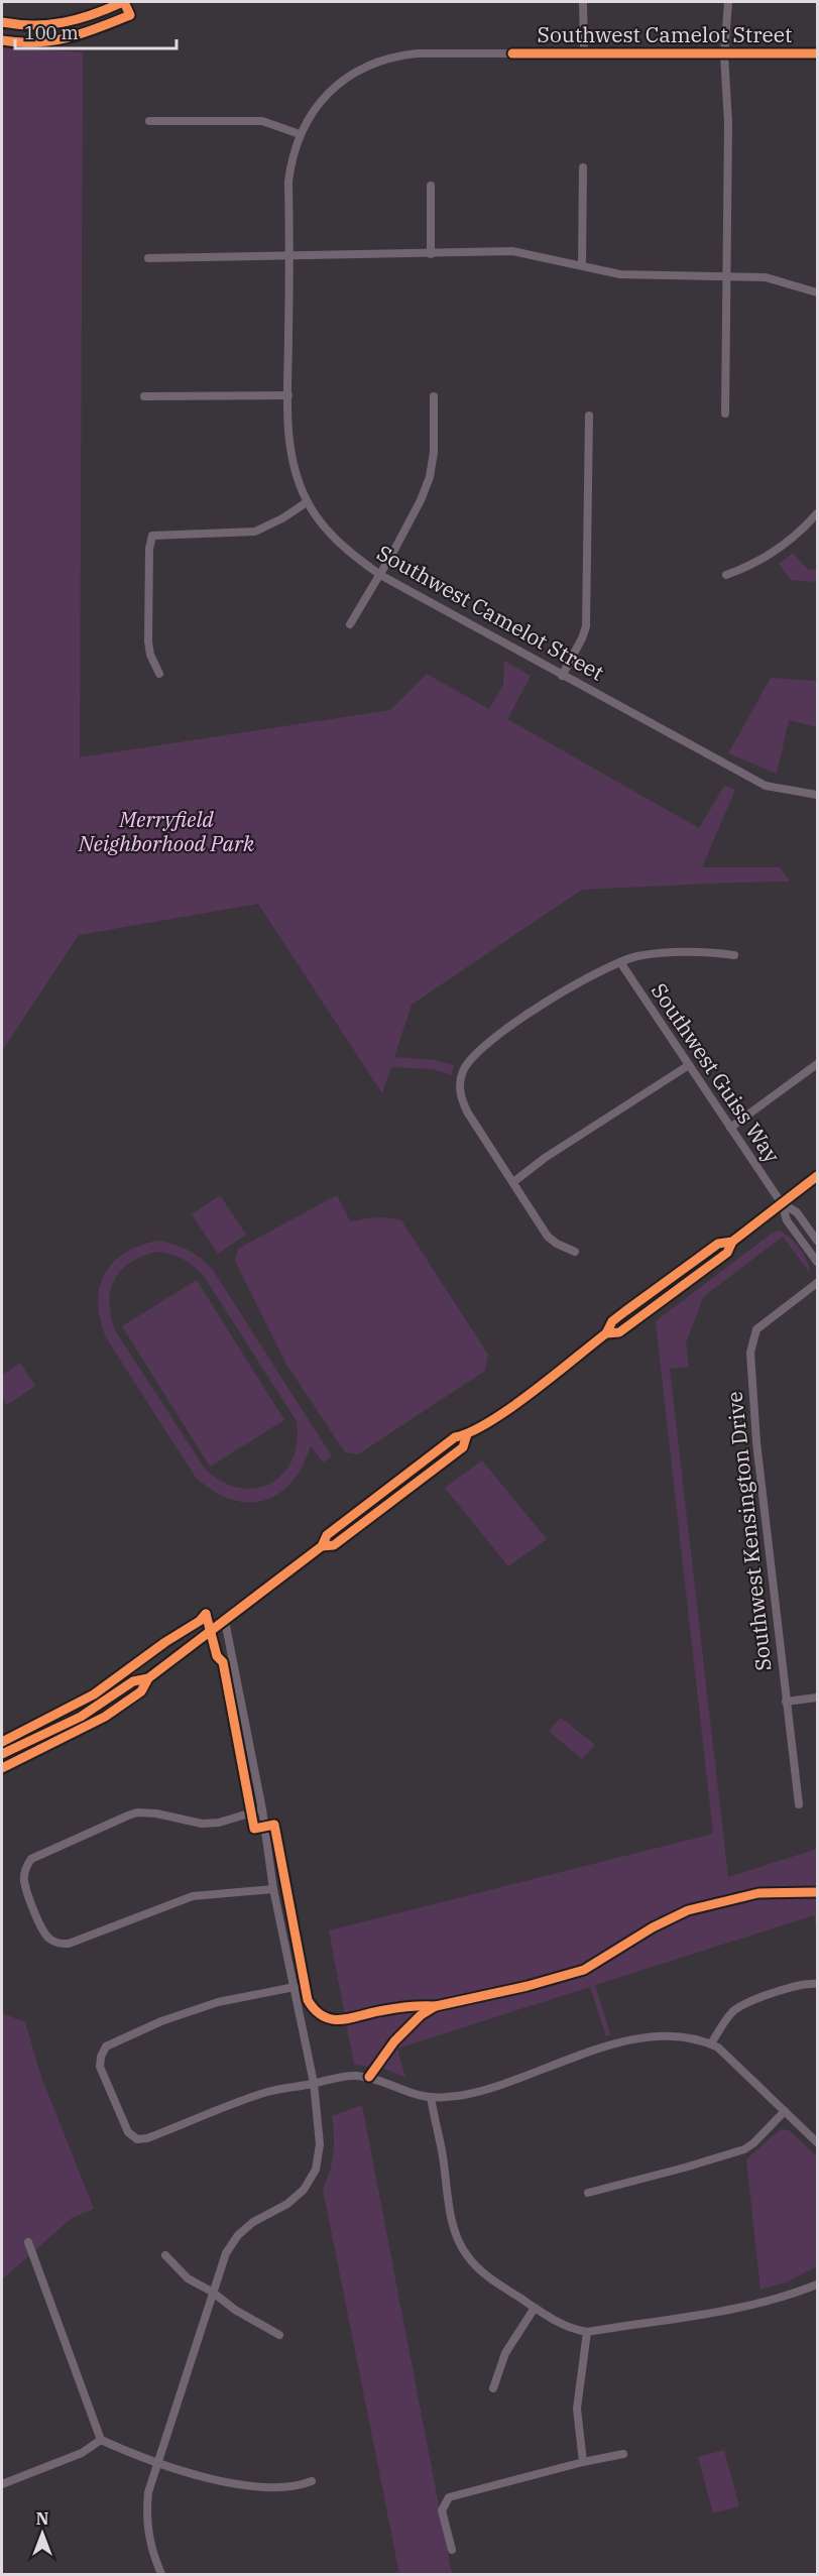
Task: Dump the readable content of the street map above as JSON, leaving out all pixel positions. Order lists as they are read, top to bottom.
{
  "streets": {
    "street": ["Southwest Camelot Street", "Southwest Guiss Way", "Southwest Kensington Drive"]
  },
  "parks": ["Merryfield Neighborhood Park"],
  "scale_bar": "100 m",
  "north": "top"
}
